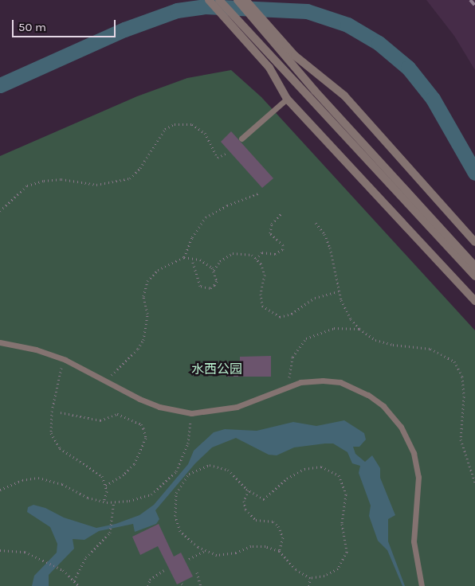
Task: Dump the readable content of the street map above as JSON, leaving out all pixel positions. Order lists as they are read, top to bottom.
{
  "parks": ["水西公园"],
  "scale_bar": "50 m"
}
